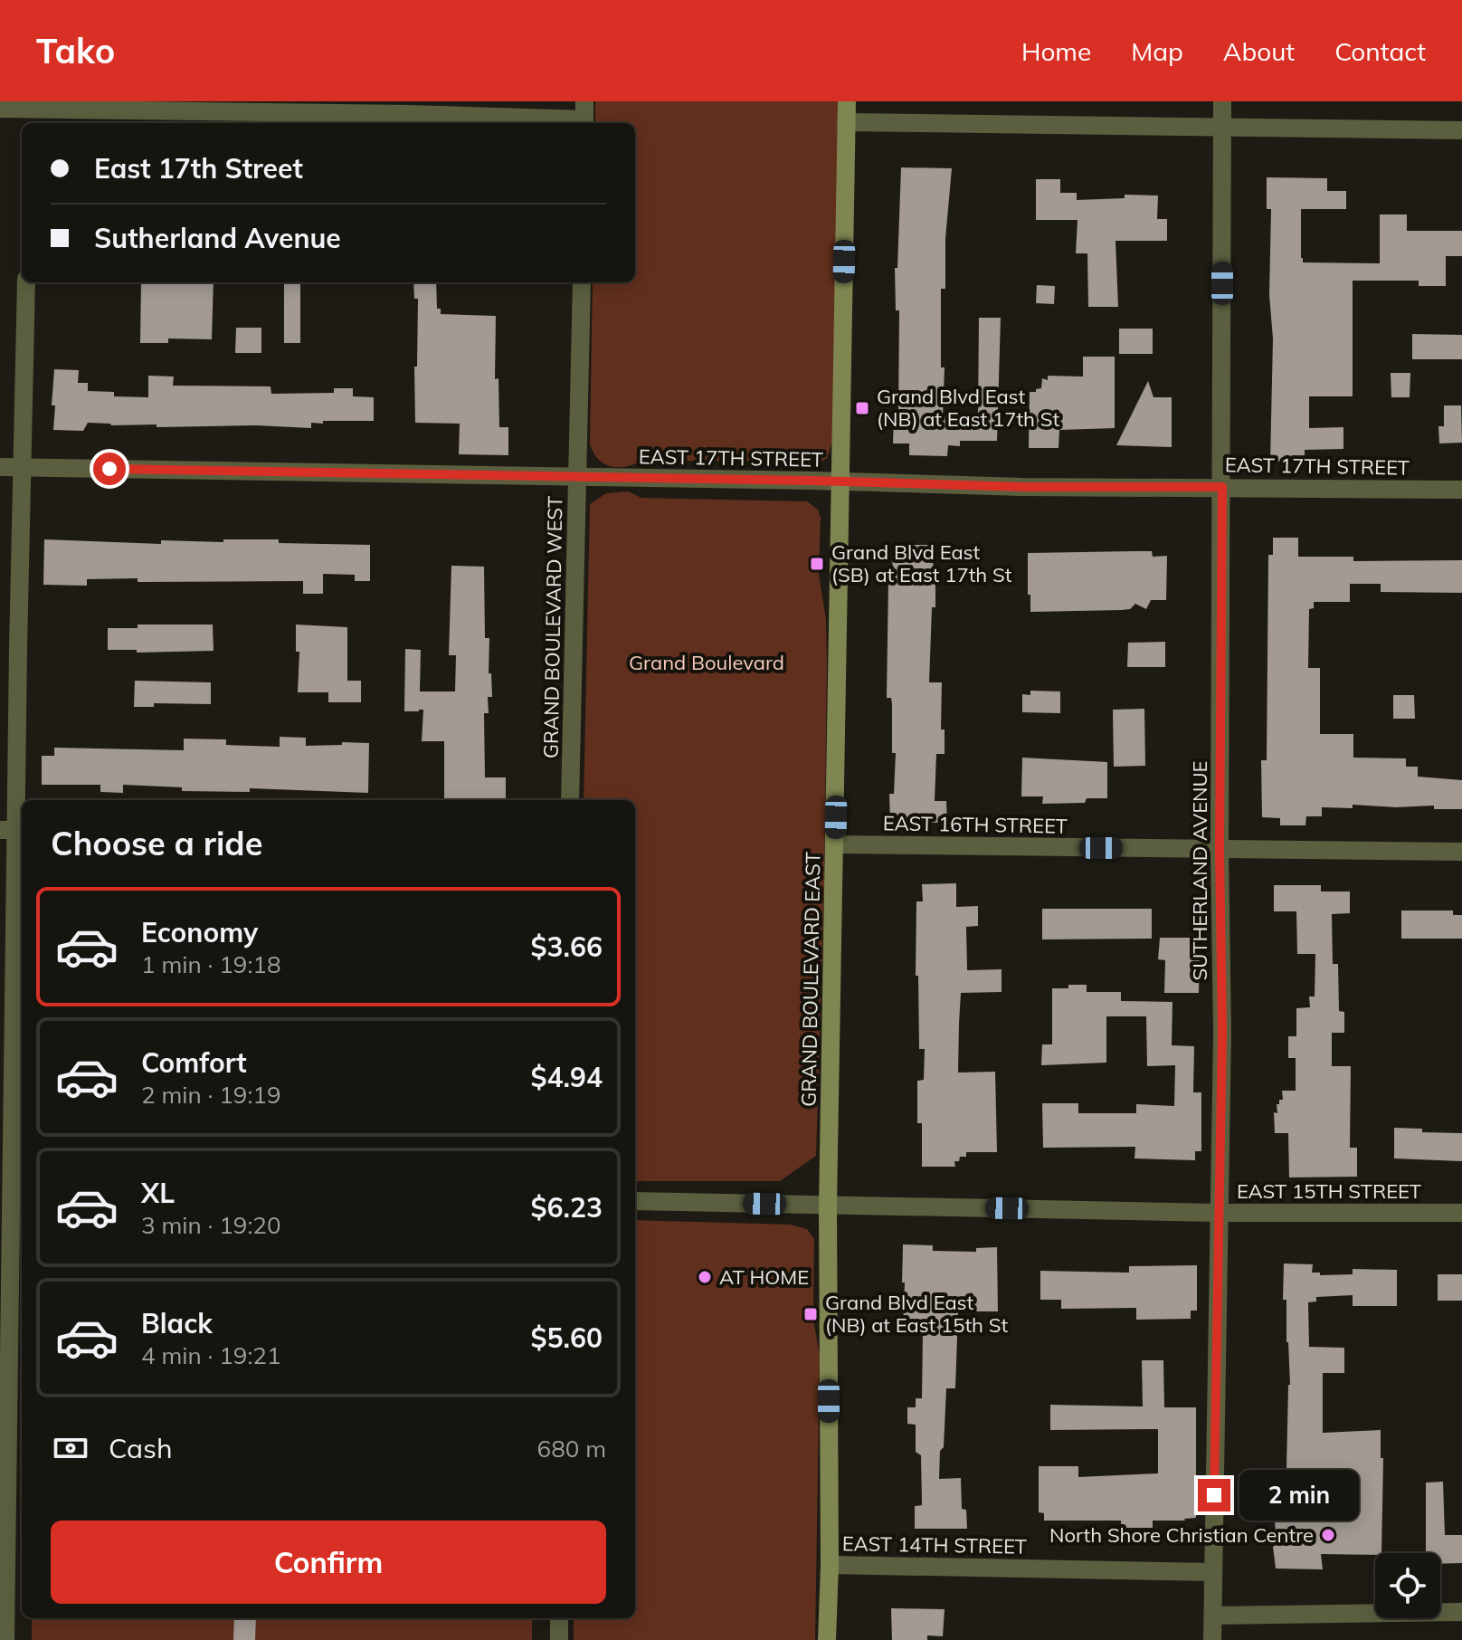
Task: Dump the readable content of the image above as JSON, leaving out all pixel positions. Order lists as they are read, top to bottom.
{
  "streets": {
    "main road": ["GRAND BOULEVARD EAST"],
    "street": [
      "EAST 17TH STREET",
      "GRAND BOULEVARD WEST",
      "EAST 16TH STREET",
      "SUTHERLAND AVENUE",
      "EAST 15TH STREET",
      "EAST 14TH STREET"
    ]
  },
  "crossings": [
    ["EAST 17TH STREET", "GRAND BOULEVARD WEST"],
    ["EAST 17TH STREET", "SUTHERLAND AVENUE"],
    ["EAST 17TH STREET", "GRAND BOULEVARD EAST"],
    ["EAST 16TH STREET", "SUTHERLAND AVENUE"],
    ["EAST 16TH STREET", "GRAND BOULEVARD EAST"],
    ["SUTHERLAND AVENUE", "EAST 15TH STREET"],
    ["SUTHERLAND AVENUE", "EAST 14TH STREET"],
    ["GRAND BOULEVARD EAST", "EAST 15TH STREET"],
    ["GRAND BOULEVARD EAST", "EAST 14TH STREET"]
  ],
  "parks": ["Grand Boulevard"],
  "places": {
    "transit": ["Grand Blvd East (NB) at East 17th St", "Grand Blvd East (SB) at East 17th St", "Grand Blvd East (NB) at East 15th St"],
    "other": ["AT HOME", "North Shore Christian Centre"]
  },
  "page": {
    "header": "Tako",
    "nav": [
      "Home",
      "Map",
      "About",
      "Contact"
    ],
    "banner": ["East 17th Street", "Sutherland Avenue"],
    "heading": "Choose a ride",
    "list": [
      {
        "name": "Economy",
        "note": "1 min · 19:18",
        "value": "$3.66"
      },
      {
        "name": "Comfort",
        "note": "2 min · 19:19",
        "value": "$4.94"
      },
      {
        "name": "XL",
        "note": "3 min · 19:20",
        "value": "$6.23"
      },
      {
        "name": "Black",
        "note": "4 min · 19:21",
        "value": "$5.60"
      }
    ],
    "pay": ["Cash", "680 m"],
    "bubble": "2 min",
    "buttons": "Confirm"
  }
}
